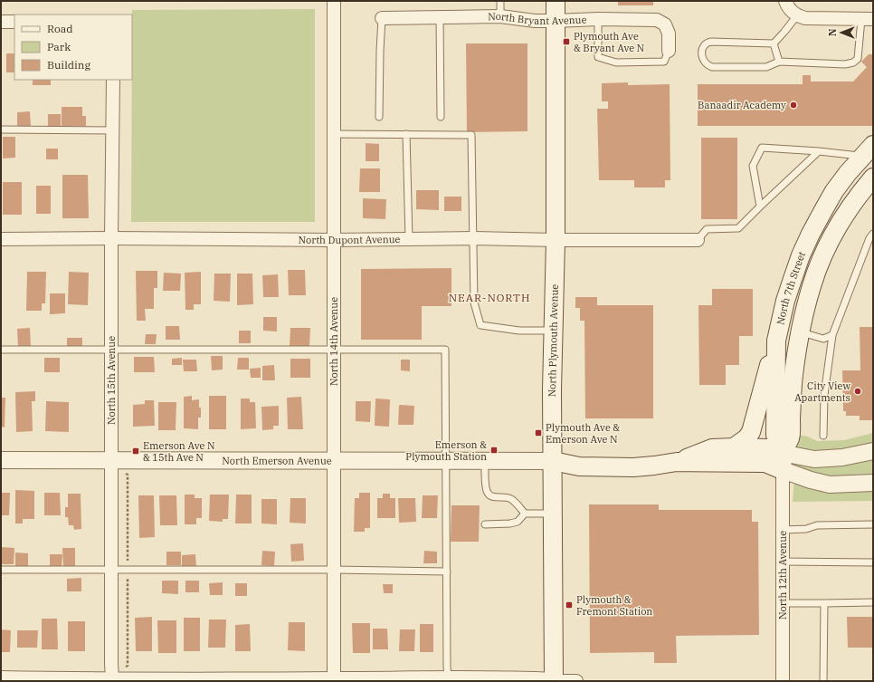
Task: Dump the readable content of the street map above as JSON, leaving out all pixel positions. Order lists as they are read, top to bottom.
{
  "streets": {
    "main road": ["North 7th Street", "North Plymouth Avenue"],
    "street": [
      "North Bryant Avenue",
      "North Dupont Avenue",
      "North 14th Avenue",
      "North 15th Avenue",
      "North Emerson Avenue",
      "North 12th Avenue"
    ]
  },
  "crossings": [
    ["North Bryant Avenue", "North Plymouth Avenue"],
    ["North Dupont Avenue", "North Plymouth Avenue"],
    ["North Dupont Avenue", "North 14th Avenue"],
    ["North Dupont Avenue", "North 15th Avenue"],
    ["North 7th Street", "North 12th Avenue"],
    ["North Plymouth Avenue", "North Emerson Avenue"],
    ["North 14th Avenue", "North Emerson Avenue"],
    ["North 15th Avenue", "North Emerson Avenue"]
  ],
  "districts": ["NEAR-NORTH"],
  "places": {
    "transit": [
      "Plymouth Ave & Bryant Ave N",
      "Plymouth Ave & Emerson Ave N",
      "Emerson & Plymouth Station",
      "Emerson Ave N & 15th Ave N",
      "Plymouth & Fremont Station"
    ],
    "other": ["Banaadir Academy", "City View Apartments"]
  },
  "legend": ["Road", "Park", "Building"],
  "north": "left"
}
